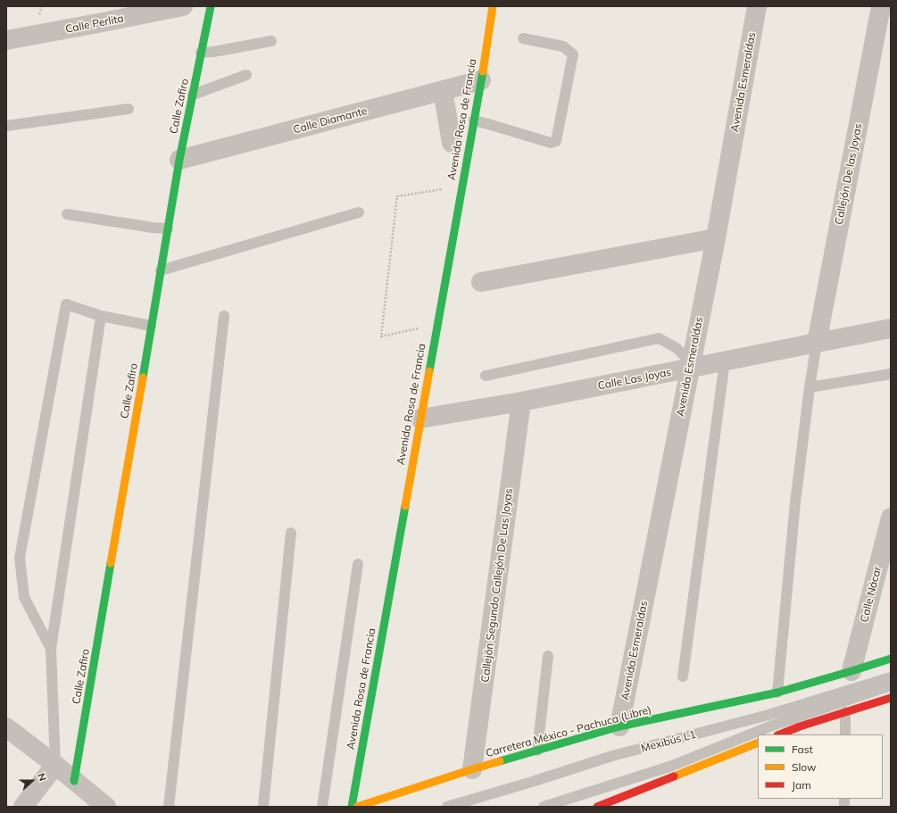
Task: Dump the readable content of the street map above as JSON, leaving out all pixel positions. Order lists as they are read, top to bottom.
{
  "streets": {
    "street": [
      "Calle Perlita",
      "Avenida Esmeraldas",
      "Calle Zafiro",
      "Avenida Rosa de Francia",
      "Calle Diamante",
      "Callejón De las Joyas",
      "Calle Las Joyas",
      "Callejón Segundo Callejón De Las Joyas",
      "Calle Nácar",
      "Carretera México - Pachuca (Libre)"
    ],
    "lane": ["Mexibús L1"]
  },
  "crossings": [
    ["Avenida Esmeraldas", "Calle Las Joyas"],
    ["Avenida Esmeraldas", "Carretera México - Pachuca (Libre)"],
    ["Calle Zafiro", "Calle Diamante"],
    ["Avenida Rosa de Francia", "Calle Diamante"],
    ["Avenida Rosa de Francia", "Calle Las Joyas"],
    ["Callejón De las Joyas", "Calle Las Joyas"],
    ["Calle Las Joyas", "Callejón Segundo Callejón De Las Joyas"],
    ["Callejón Segundo Callejón De Las Joyas", "Carretera México - Pachuca (Libre)"],
    ["Calle Nácar", "Carretera México - Pachuca (Libre)"]
  ],
  "legend": ["Fast", "Slow", "Jam"],
  "north": "right"
}
